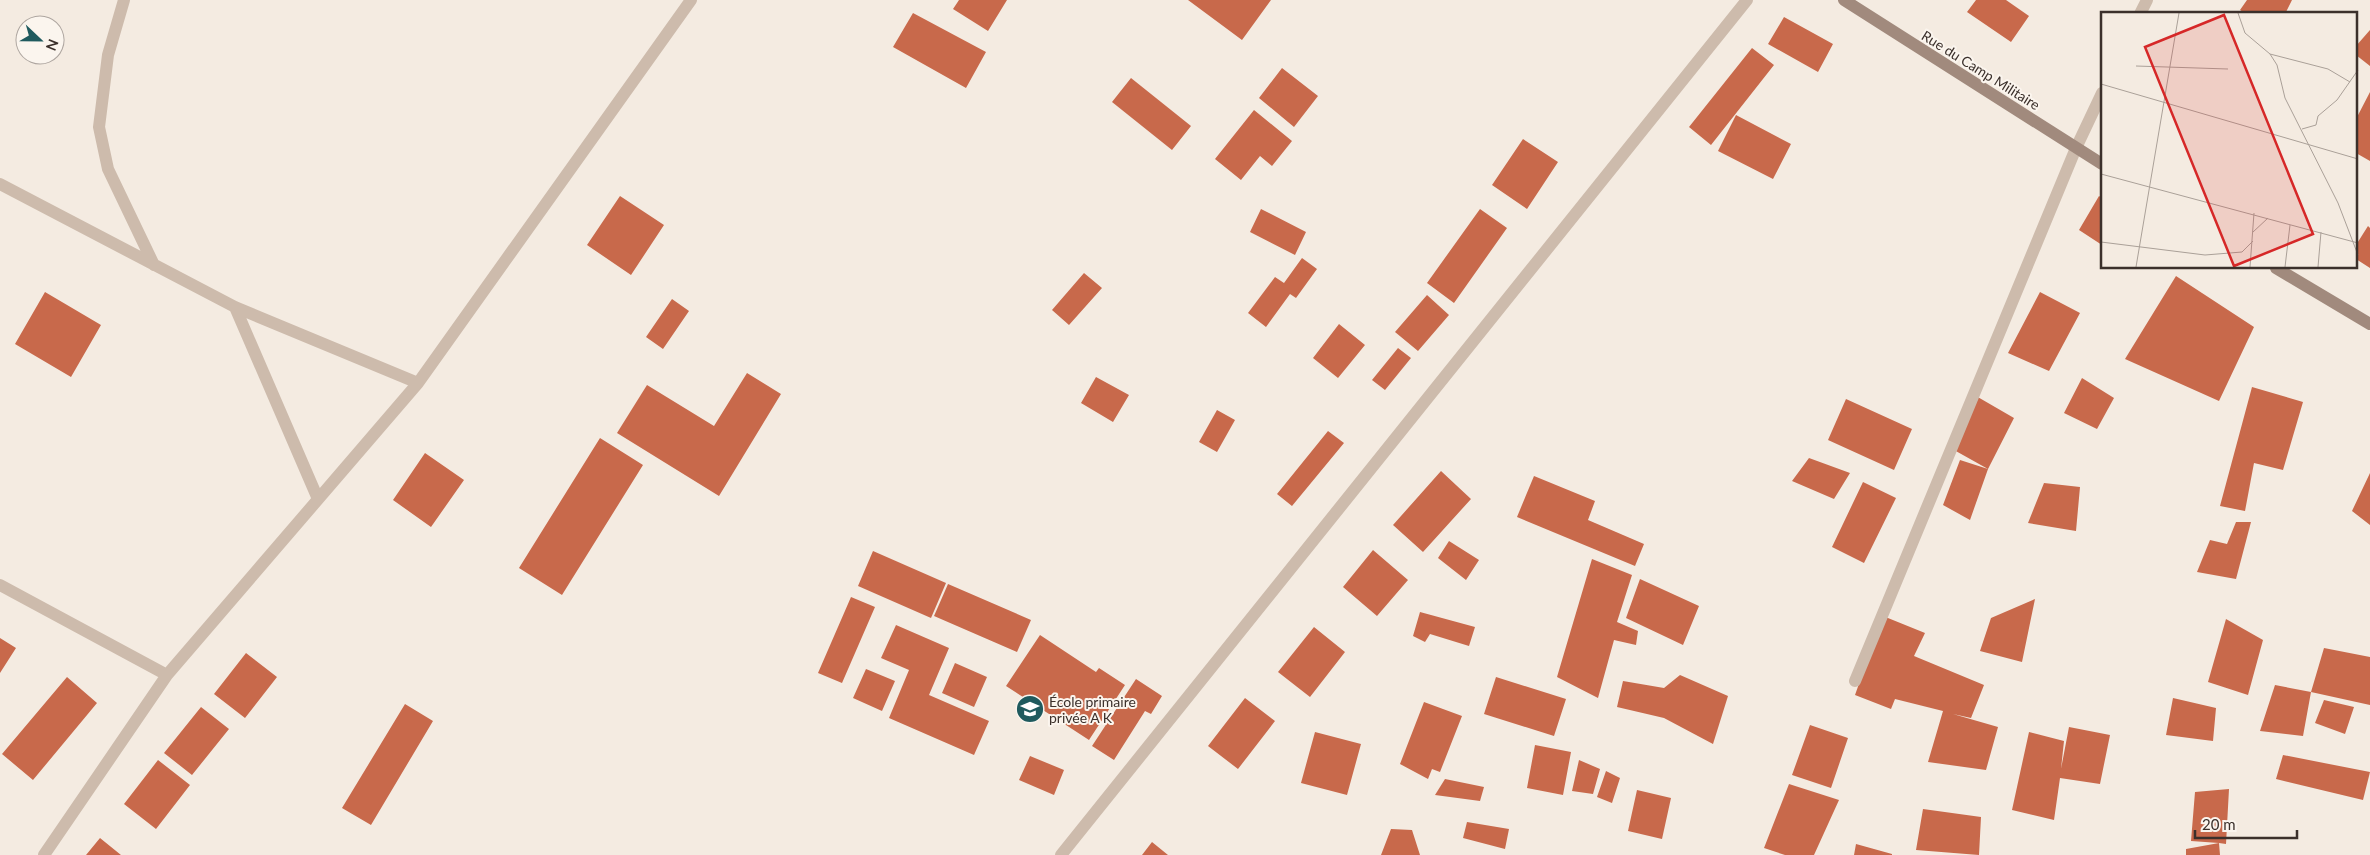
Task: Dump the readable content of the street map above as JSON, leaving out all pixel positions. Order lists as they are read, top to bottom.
{
  "streets": {
    "street": ["Rue du Camp Militaire"]
  },
  "places": {
    "school or university": ["École primaire privée A K"]
  },
  "scale_bar": "20 m",
  "north": "right"
}
